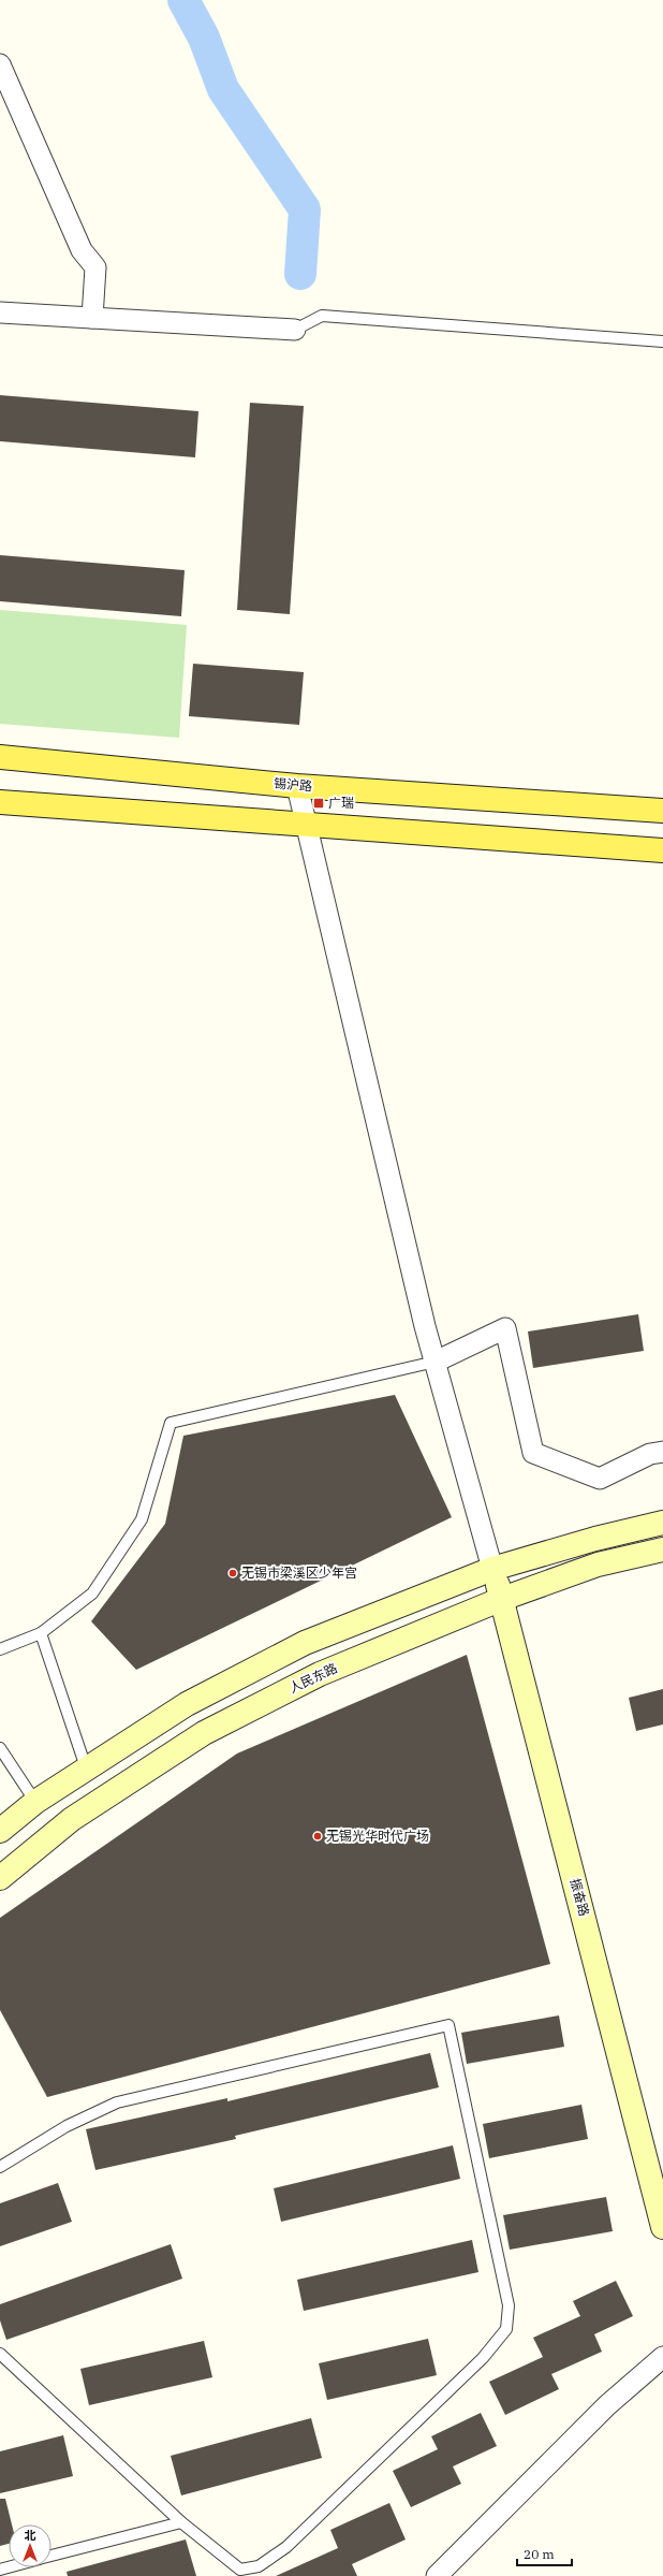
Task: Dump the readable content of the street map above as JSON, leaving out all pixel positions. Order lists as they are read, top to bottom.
{
  "streets": {
    "main road": ["锡沪路", "人民东路", "振奋路"]
  },
  "crossings": [
    ["人民东路", "振奋路"]
  ],
  "places": {
    "transit": ["广瑞"],
    "other": ["无锡市梁溪区少年宫", "无锡光华时代广场"]
  },
  "scale_bar": "20 m",
  "north": "top"
}
